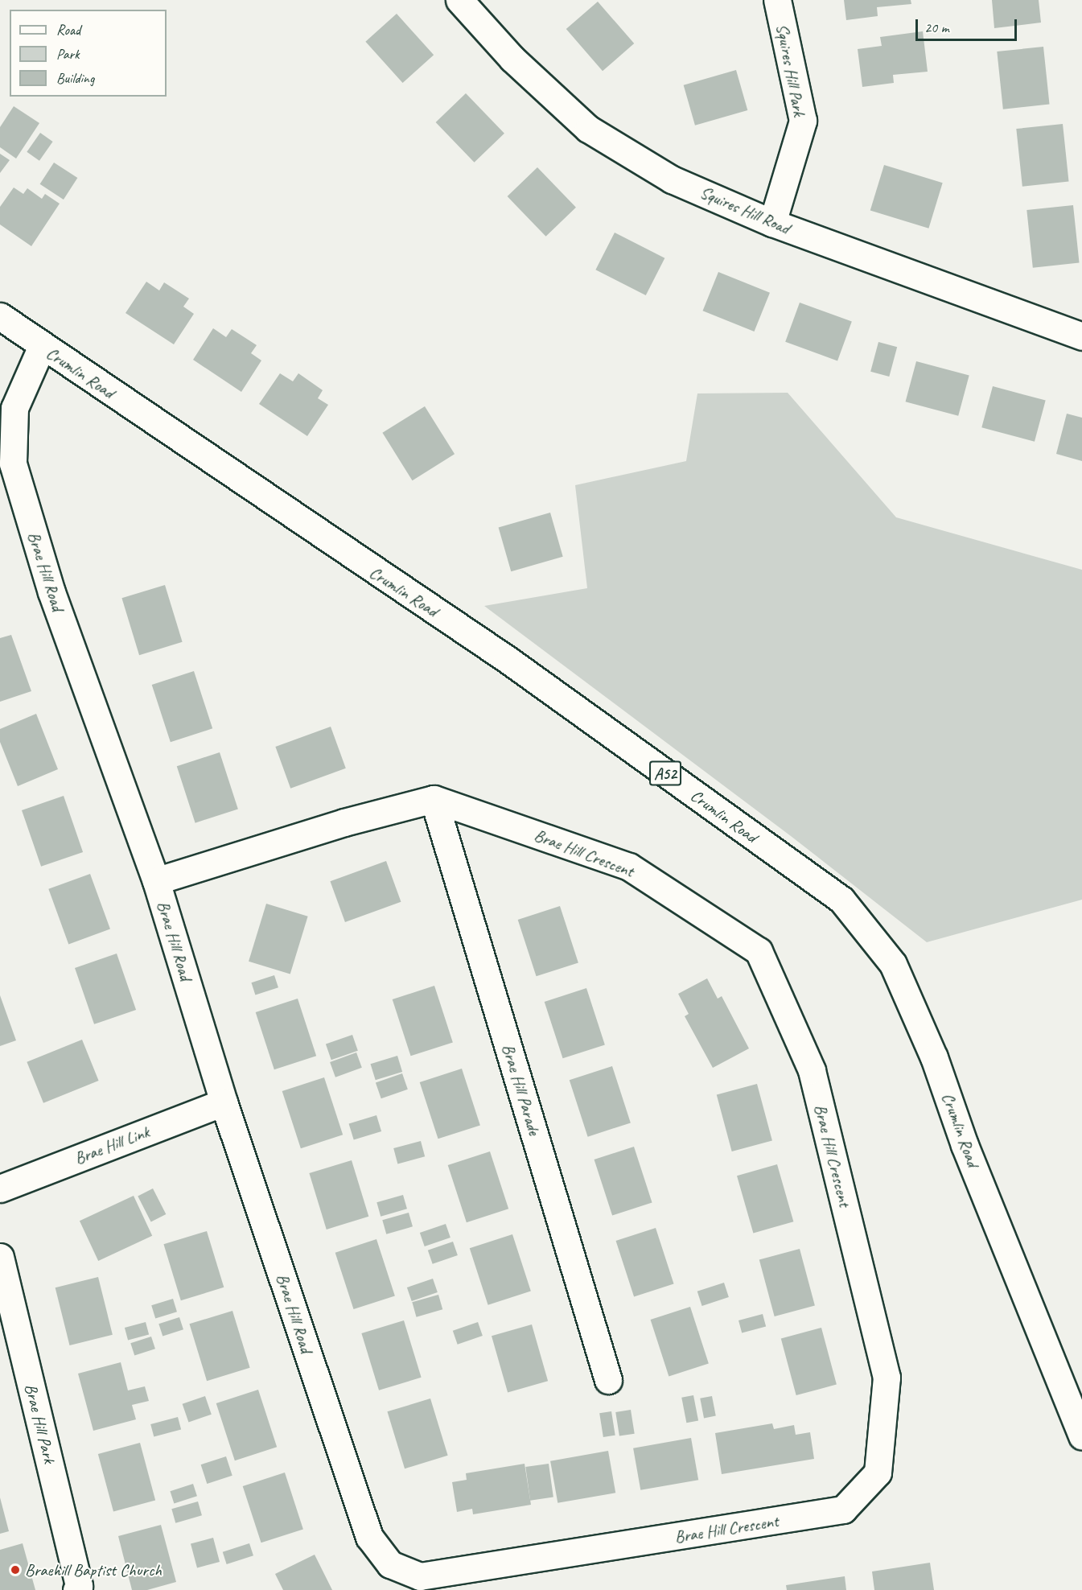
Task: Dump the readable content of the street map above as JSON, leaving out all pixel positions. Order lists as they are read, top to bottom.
{
  "streets": {
    "street": [
      "Squires Hill Park",
      "Squires Hill Road",
      "Crumlin Road",
      "Brae Hill Road",
      "A52",
      "Brae Hill Crescent",
      "Brae Hill Parade",
      "Brae Hill Link",
      "Brae Hill Park"
    ]
  },
  "crossings": [
    ["Squires Hill Park", "Squires Hill Road"],
    ["Crumlin Road", "Brae Hill Road"],
    ["Brae Hill Road", "Brae Hill Crescent"],
    ["Brae Hill Road", "Brae Hill Link"],
    ["Brae Hill Crescent", "Brae Hill Parade"]
  ],
  "places": ["Braehill Baptist Church"],
  "legend": ["Road", "Park", "Building"],
  "scale_bar": "20 m"
}
